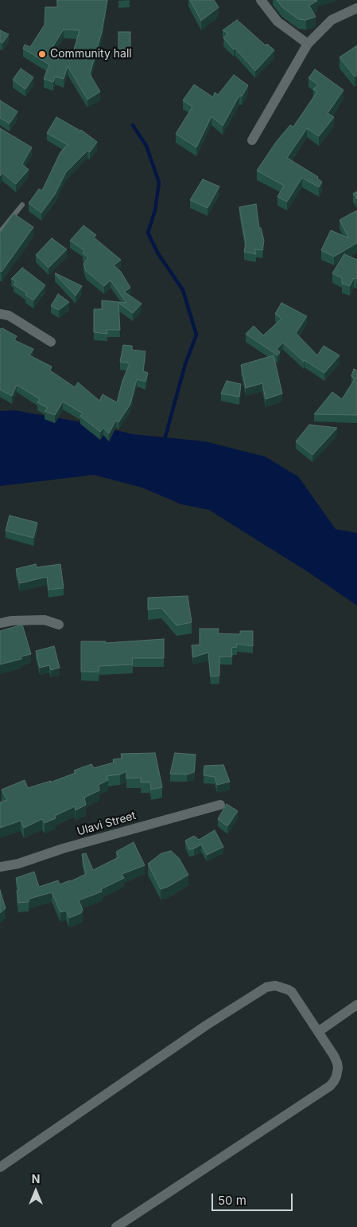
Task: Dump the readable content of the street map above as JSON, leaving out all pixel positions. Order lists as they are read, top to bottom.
{
  "streets": {
    "street": ["Ulavi Street"]
  },
  "places": ["Community hall"],
  "scale_bar": "50 m",
  "north": "top"
}
